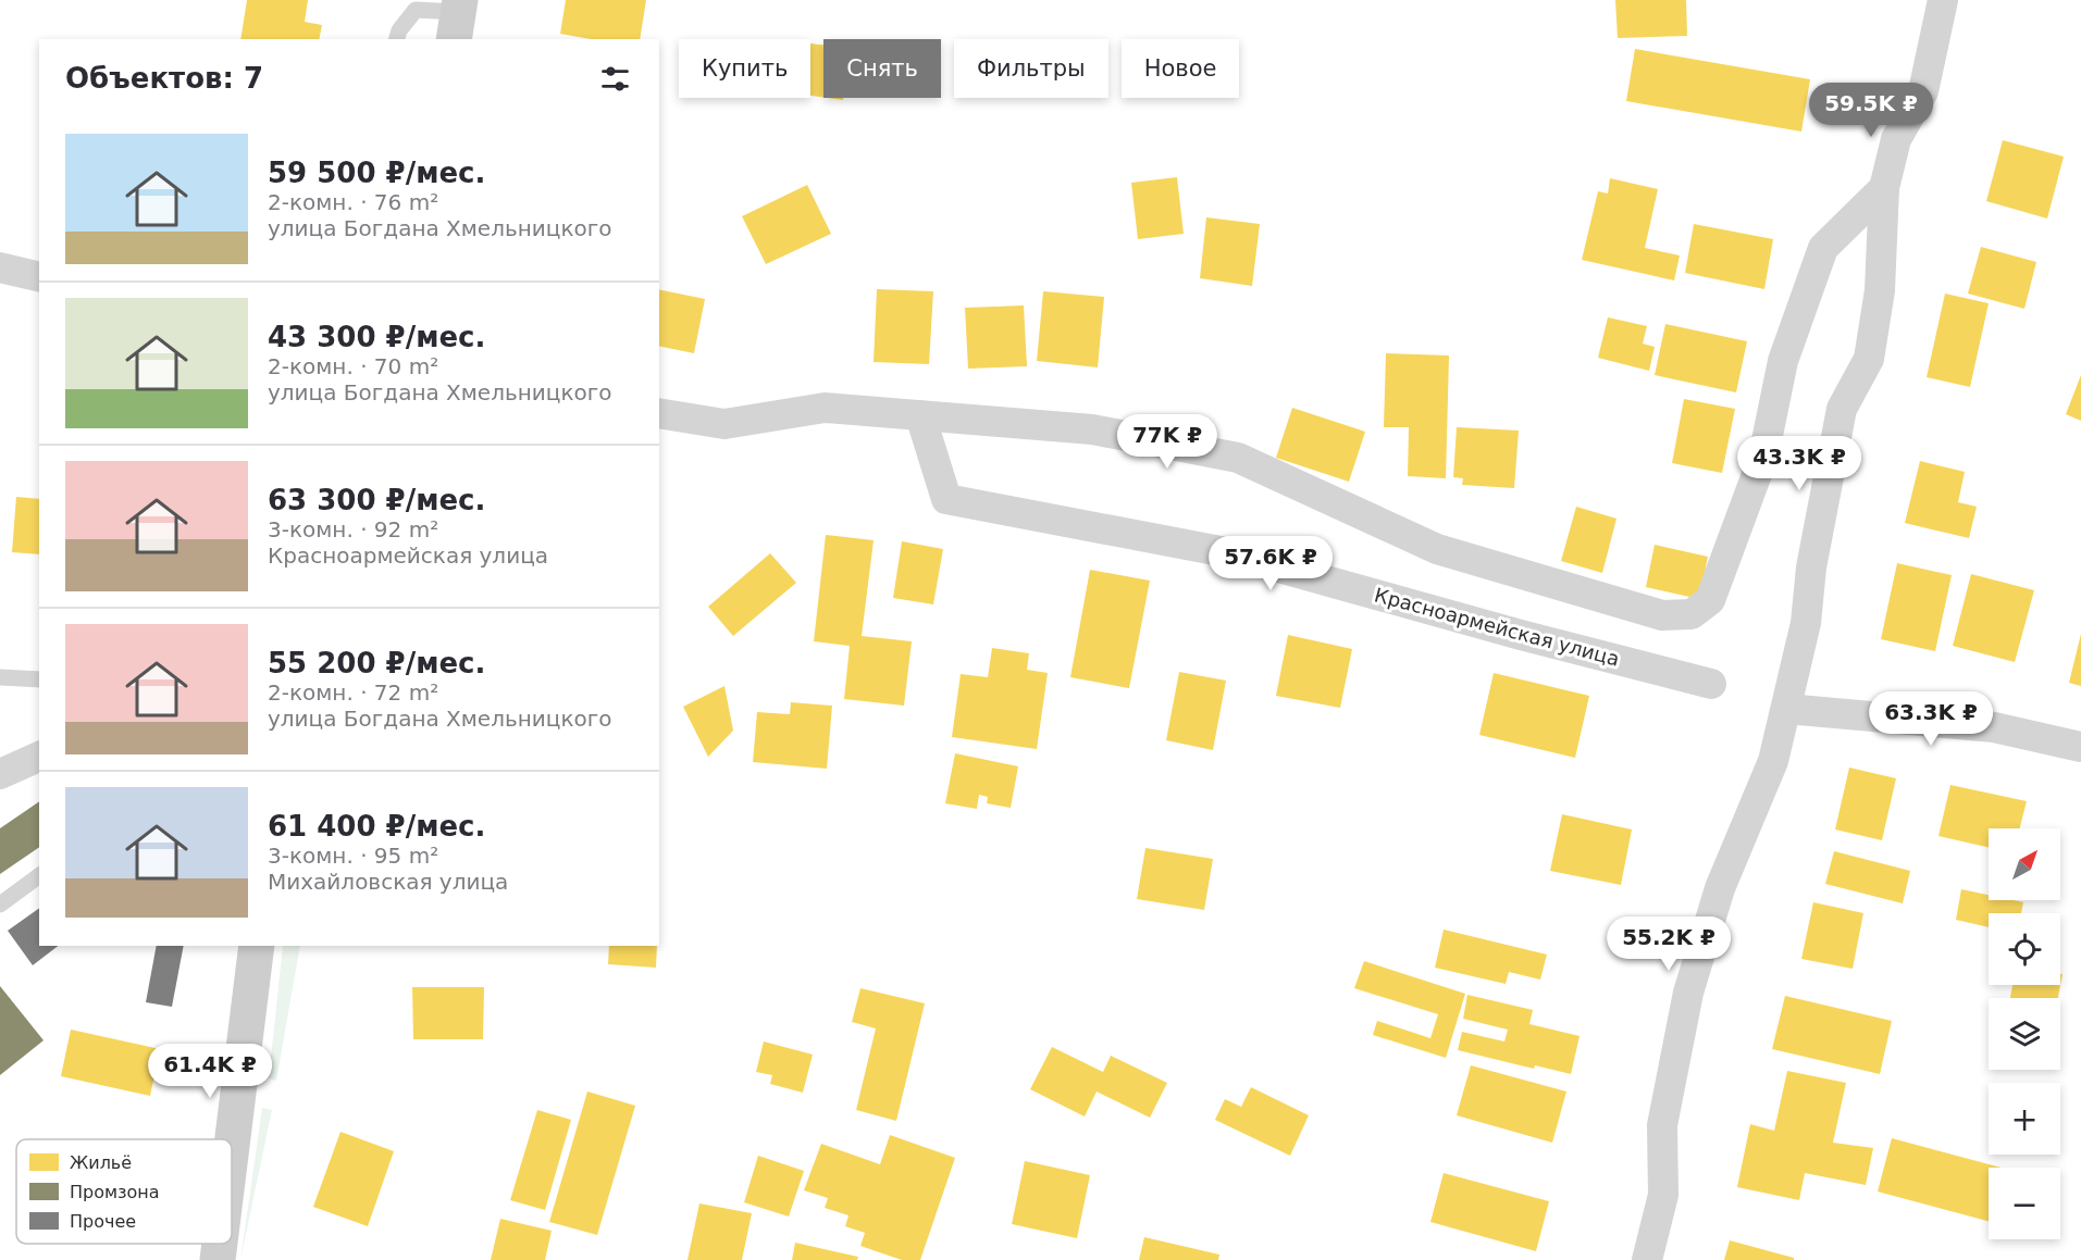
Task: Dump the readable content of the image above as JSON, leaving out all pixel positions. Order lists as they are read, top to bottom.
{
  "streets": {
    "street": ["Красноармейская улица"]
  },
  "legend": ["Жильё", "Промзона", "Прочее"],
  "north": "top right",
  "page": {
    "chip": [
      "Купить",
      "Снять",
      "Фильтры",
      "Новое"
    ],
    "heading": "Объектов: 7",
    "price": [
      "59.5K ₽",
      "77K ₽",
      "43.3K ₽",
      "57.6K ₽",
      "63.3K ₽",
      "55.2K ₽",
      "61.4K ₽"
    ],
    "list": [
      {
        "name": "59 500 ₽/мес.",
        "note": "2-комн. · 76 m² · улица Богдана Хмельницкого"
      },
      {
        "name": "43 300 ₽/мес.",
        "note": "2-комн. · 70 m² · улица Богдана Хмельницкого"
      },
      {
        "name": "63 300 ₽/мес.",
        "note": "3-комн. · 92 m² · Красноармейская улица"
      },
      {
        "name": "55 200 ₽/мес.",
        "note": "2-комн. · 72 m² · улица Богдана Хмельницкого"
      },
      {
        "name": "61 400 ₽/мес.",
        "note": "3-комн. · 95 m² · Михайловская улица"
      }
    ],
    "map_buttons": ["+", "−"]
  }
}
